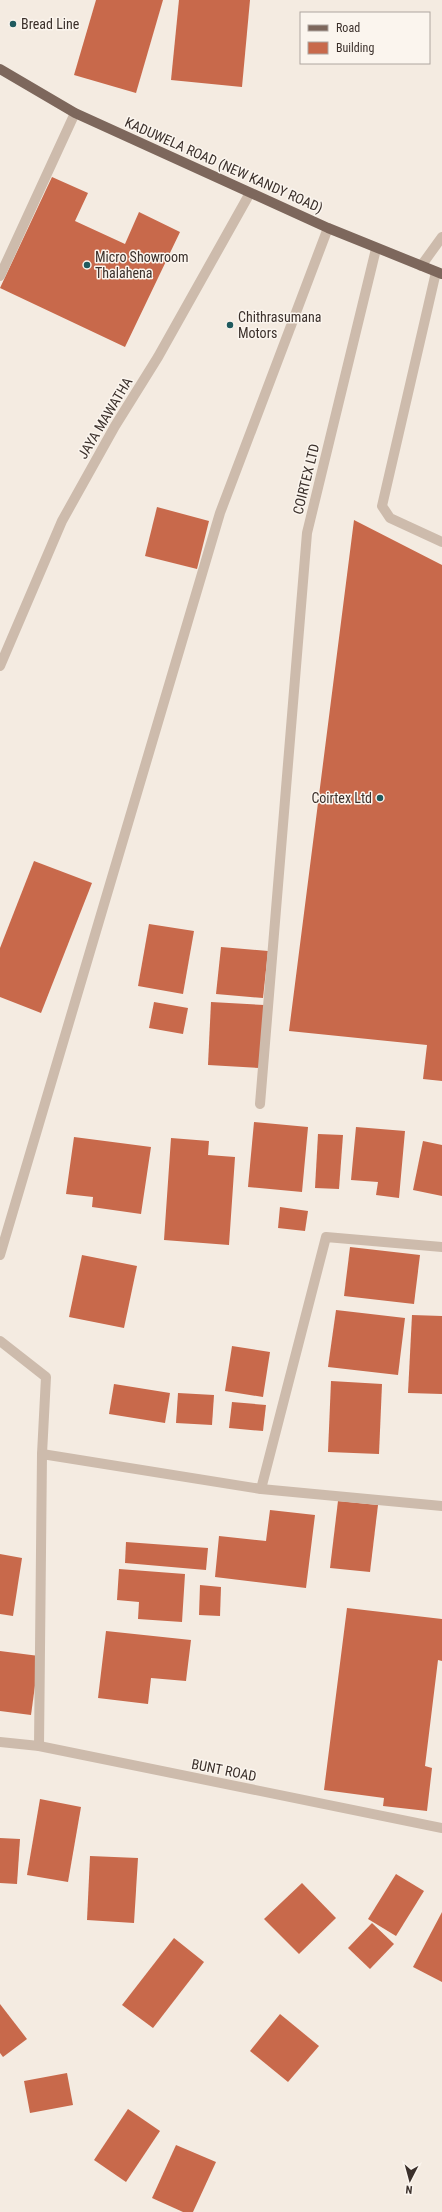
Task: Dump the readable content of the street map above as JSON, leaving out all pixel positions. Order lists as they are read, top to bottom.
{
  "streets": {
    "main road": ["KADUWELA ROAD (NEW KANDY ROAD)"],
    "street": ["JAYA MAWATHA", "COIRTEX LTD", "BUNT ROAD"]
  },
  "crossings": [
    ["KADUWELA ROAD (NEW KANDY ROAD)", "JAYA MAWATHA"],
    ["KADUWELA ROAD (NEW KANDY ROAD)", "COIRTEX LTD"]
  ],
  "places": [
    "Bread Line",
    "Micro Showroom Thalahena",
    "Chithrasumana Motors",
    "Coirtex Ltd"
  ],
  "legend": ["Road", "Building"],
  "north": "bottom"
}
